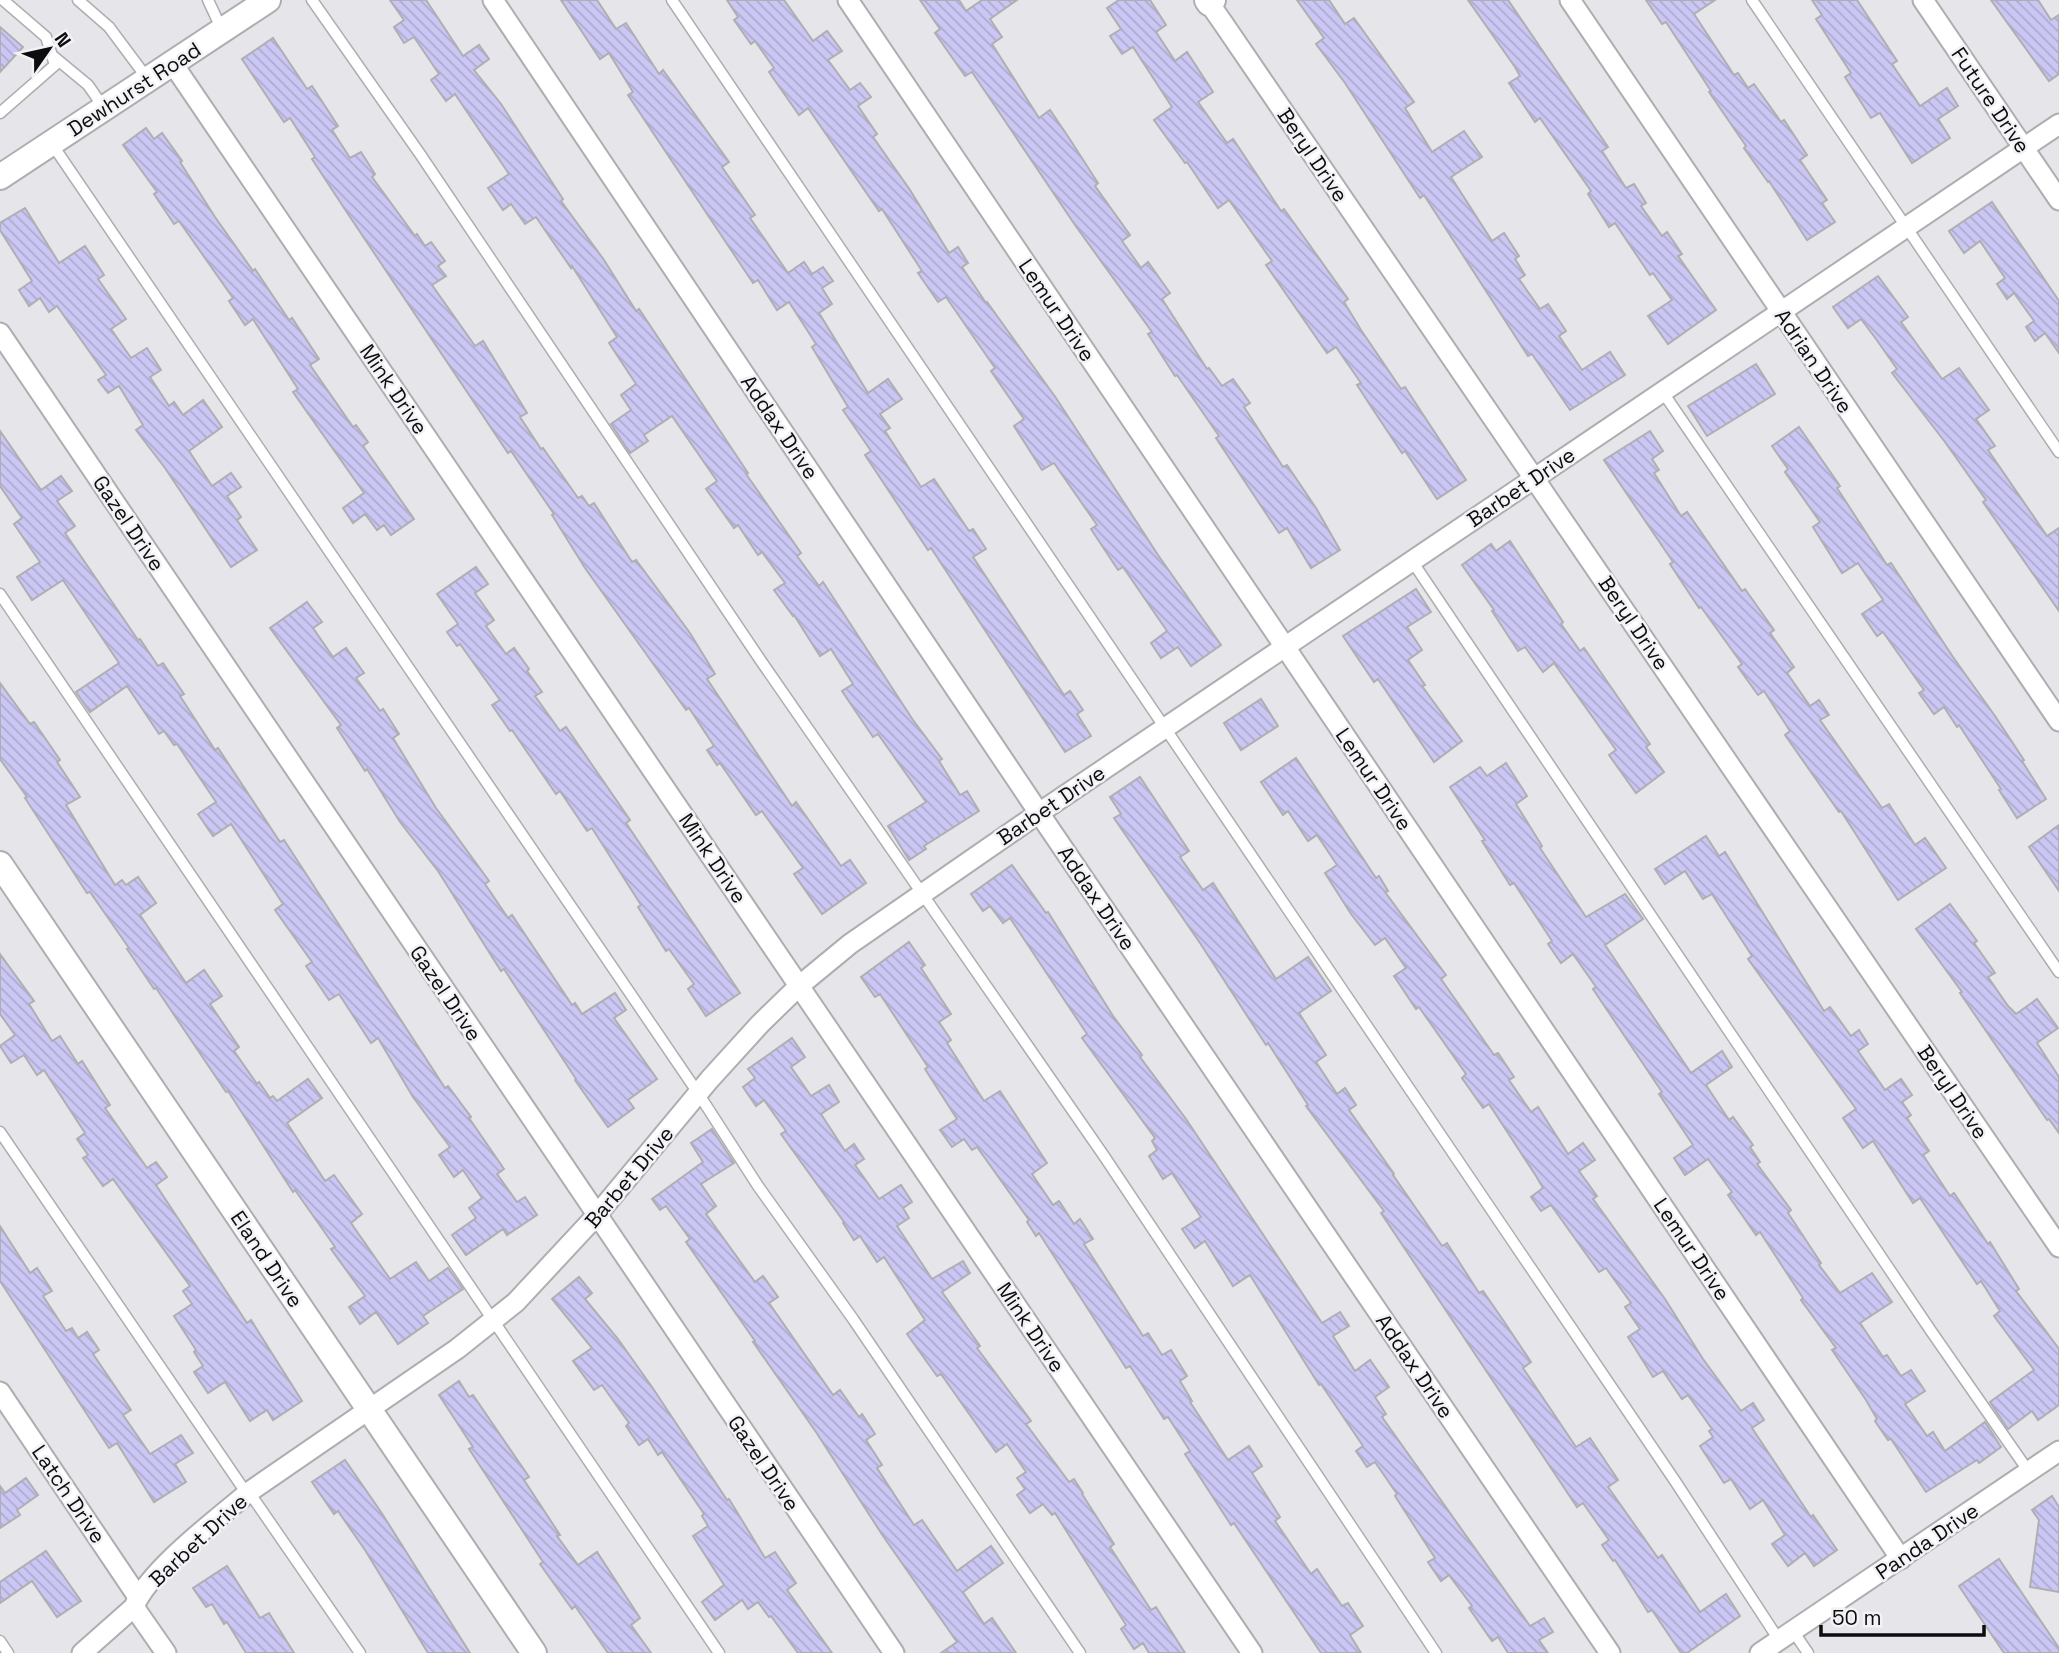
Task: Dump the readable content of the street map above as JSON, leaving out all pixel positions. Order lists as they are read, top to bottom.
{
  "streets": {
    "street": [
      "Dewhurst Road",
      "Future Drive",
      "Beryl Drive",
      "Lemur Drive",
      "Adrian Drive",
      "Mink Drive",
      "Addax Drive",
      "Barbet Drive",
      "Gazel Drive",
      "Eland Drive",
      "Latch Drive",
      "Panda Drive"
    ]
  },
  "crossings": [
    ["Dewhurst Road", "Mink Drive"],
    ["Future Drive", "Barbet Drive"],
    ["Beryl Drive", "Barbet Drive"],
    ["Lemur Drive", "Barbet Drive"],
    ["Lemur Drive", "Panda Drive"],
    ["Adrian Drive", "Barbet Drive"],
    ["Mink Drive", "Barbet Drive"],
    ["Addax Drive", "Barbet Drive"],
    ["Barbet Drive", "Gazel Drive"],
    ["Barbet Drive", "Eland Drive"],
    ["Barbet Drive", "Latch Drive"]
  ],
  "scale_bar": "50 m",
  "north": "top right"
}
